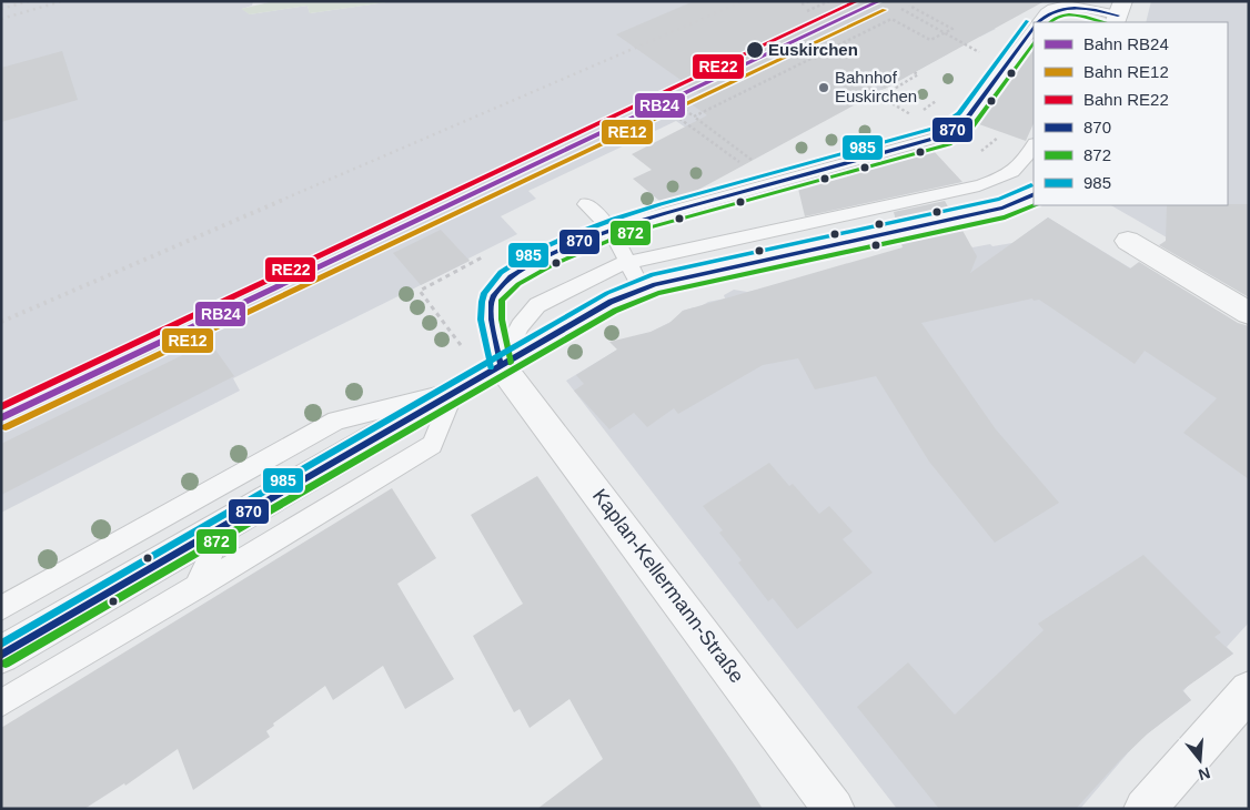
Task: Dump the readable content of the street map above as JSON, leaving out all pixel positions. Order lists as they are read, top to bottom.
{
  "streets": {
    "street": ["Kaplan-Kellermann-Straße"]
  },
  "places": ["Euskirchen", "Bahnhof Euskirchen"],
  "lines": [
    "rail line RB24",
    "rail line RE22",
    "transit line 870",
    "rail line RE12",
    "transit line 872",
    "transit line 985"
  ],
  "legend": [
    "Bahn RB24",
    "Bahn RE12",
    "Bahn RE22",
    "870",
    "872",
    "985"
  ],
  "north": "bottom"
}
